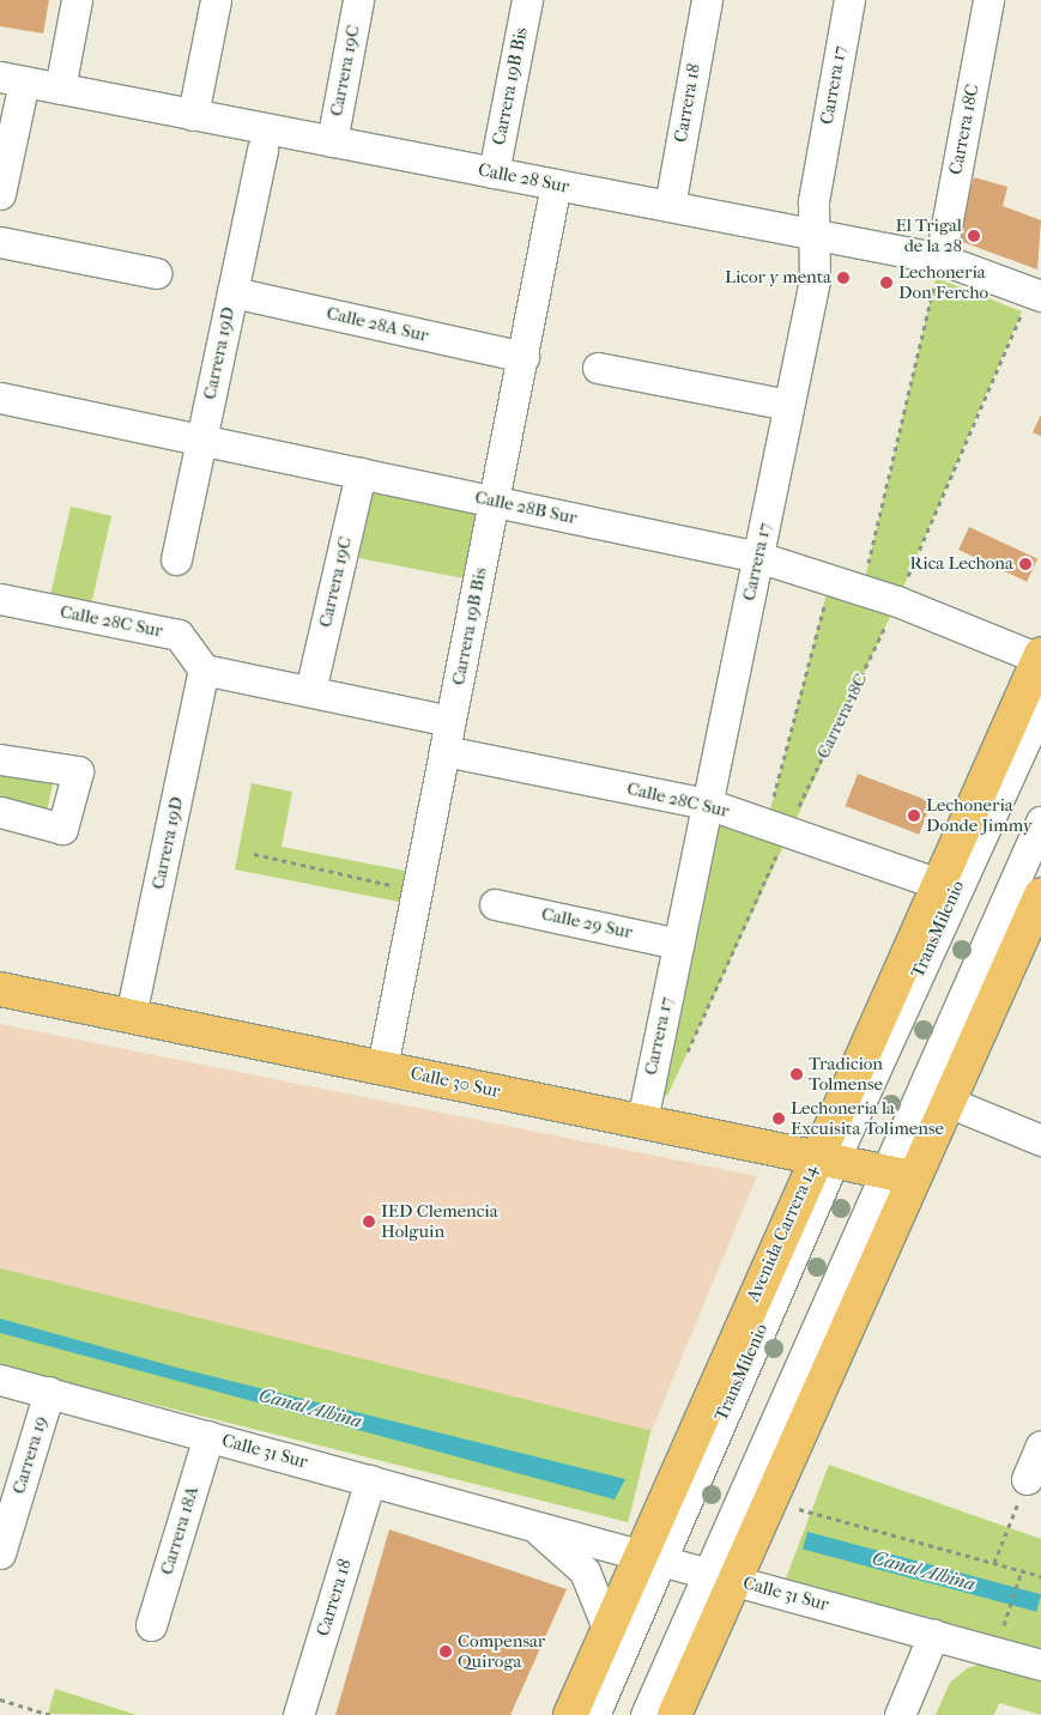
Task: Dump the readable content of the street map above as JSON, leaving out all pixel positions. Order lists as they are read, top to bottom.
{
  "streets": {
    "main road": ["Calle 30 Sur", "Avenida Carrera 14"],
    "street": [
      "Carrera 19C",
      "Carrera 17",
      "Carrera 19B Bis",
      "Carrera 18",
      "Carrera 18C",
      "Calle 28 Sur",
      "Calle 28A Sur",
      "Carrera 19D",
      "Calle 28B Sur",
      "Calle 28C Sur",
      "Calle 29 Sur",
      "TransMilenio",
      "Calle 31 Sur",
      "Carrera 19",
      "Carrera 18A"
    ]
  },
  "crossings": [
    ["Carrera 19C", "Calle 28 Sur"],
    ["Carrera 19C", "Calle 28B Sur"],
    ["Carrera 17", "Calle 28 Sur"],
    ["Carrera 17", "Calle 28B Sur"],
    ["Carrera 17", "Calle 28C Sur"],
    ["Carrera 17", "Calle 29 Sur"],
    ["Carrera 17", "Calle 30 Sur"],
    ["Carrera 19B Bis", "Calle 28 Sur"],
    ["Carrera 19B Bis", "Calle 28A Sur"],
    ["Carrera 19B Bis", "Calle 28B Sur"],
    ["Carrera 19B Bis", "Calle 28C Sur"],
    ["Carrera 19B Bis", "Calle 30 Sur"],
    ["Carrera 18", "Calle 28 Sur"],
    ["Carrera 18", "Calle 31 Sur"],
    ["Carrera 18C", "Calle 28 Sur"],
    ["Carrera 18C", "Calle 28B Sur"],
    ["Carrera 18C", "Calle 28C Sur"],
    ["Calle 28A Sur", "Carrera 19D"],
    ["Carrera 19D", "Calle 28B Sur"],
    ["Carrera 19D", "Calle 28C Sur"],
    ["Carrera 19D", "Calle 30 Sur"],
    ["Calle 28B Sur", "Avenida Carrera 14"],
    ["Calle 28C Sur", "Avenida Carrera 14"],
    ["TransMilenio", "Calle 30 Sur"],
    ["TransMilenio", "Avenida Carrera 14"],
    ["Calle 30 Sur", "Avenida Carrera 14"],
    ["Avenida Carrera 14", "Calle 31 Sur"],
    ["Calle 31 Sur", "Carrera 19"],
    ["Calle 31 Sur", "Carrera 18A"]
  ],
  "water": ["Canal Albina"],
  "places": [
    "El Trigal de la 28",
    "Licor y menta",
    "Lechoneria Don Fercho",
    "Rica Lechona",
    "Lechoneria Donde Jimmy",
    "Tradicion Tolmense",
    "Lechoneria la Excuisita Tolimense",
    "IED Clemencia Holguin",
    "Compensar Quiroga"
  ]
}
